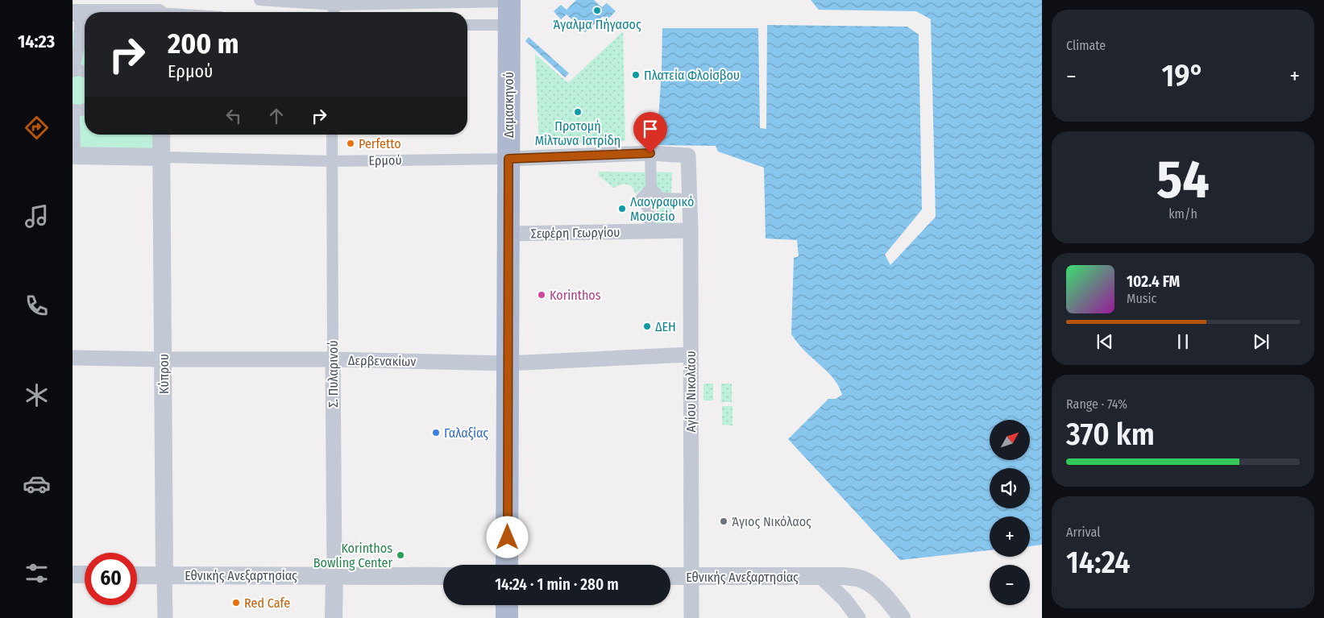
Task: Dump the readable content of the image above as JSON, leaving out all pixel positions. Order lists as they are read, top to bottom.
{
  "streets": {
    "main road": ["Δαμασκηνού"],
    "street": [
      "Ερμού",
      "Σεφέρη Γεωργίου",
      "Δερβενακίων",
      "Κύπρου",
      "Σ. Πυλαρινού",
      "Αγίου Νικολάου",
      "Εθνικής Ανεξαρτησίας"
    ]
  },
  "crossings": [
    ["Δαμασκηνού", "Ερμού"],
    ["Δαμασκηνού", "Σεφέρη Γεωργίου"],
    ["Δαμασκηνού", "Δερβενακίων"],
    ["Ερμού", "Κύπρου"],
    ["Ερμού", "Σ. Πυλαρινού"],
    ["Ερμού", "Αγίου Νικολάου"],
    ["Σεφέρη Γεωργίου", "Αγίου Νικολάου"],
    ["Δερβενακίων", "Κύπρου"],
    ["Δερβενακίων", "Σ. Πυλαρινού"],
    ["Δερβενακίων", "Αγίου Νικολάου"],
    ["Κύπρου", "Εθνικής Ανεξαρτησίας"],
    ["Σ. Πυλαρινού", "Εθνικής Ανεξαρτησίας"],
    ["Αγίου Νικολάου", "Εθνικής Ανεξαρτησίας"]
  ],
  "places": [
    "Άγαλμα Πήγασος",
    "Πλατεία Φλοίσβου",
    "Προτομή Μίλτωνα Ιατρίδη",
    "Perfetto",
    "Λαογραφικό Μουσείο",
    "Korinthos",
    "ΔΕΗ",
    "Γαλαξίας",
    "Άγιος Νικόλαος",
    "Korinthos Bowling Center",
    "Red Cafe"
  ],
  "north": "top right",
  "page": {
    "tabs": "14:23",
    "tile": [
      "Climate",
      ["54", "km/h"],
      ["Range · 74%", "370 km"],
      ["Arrival", "14:24"]
    ],
    "turn": ["200 m", "Ερμού"],
    "heat": ["−", "19°", "+"],
    "song": ["102.4 FM", "Music"],
    "map_buttons": ["+", "−"],
    "limit": "60",
    "trip": "14:24 · 1 min · 280 m"
  }
}
